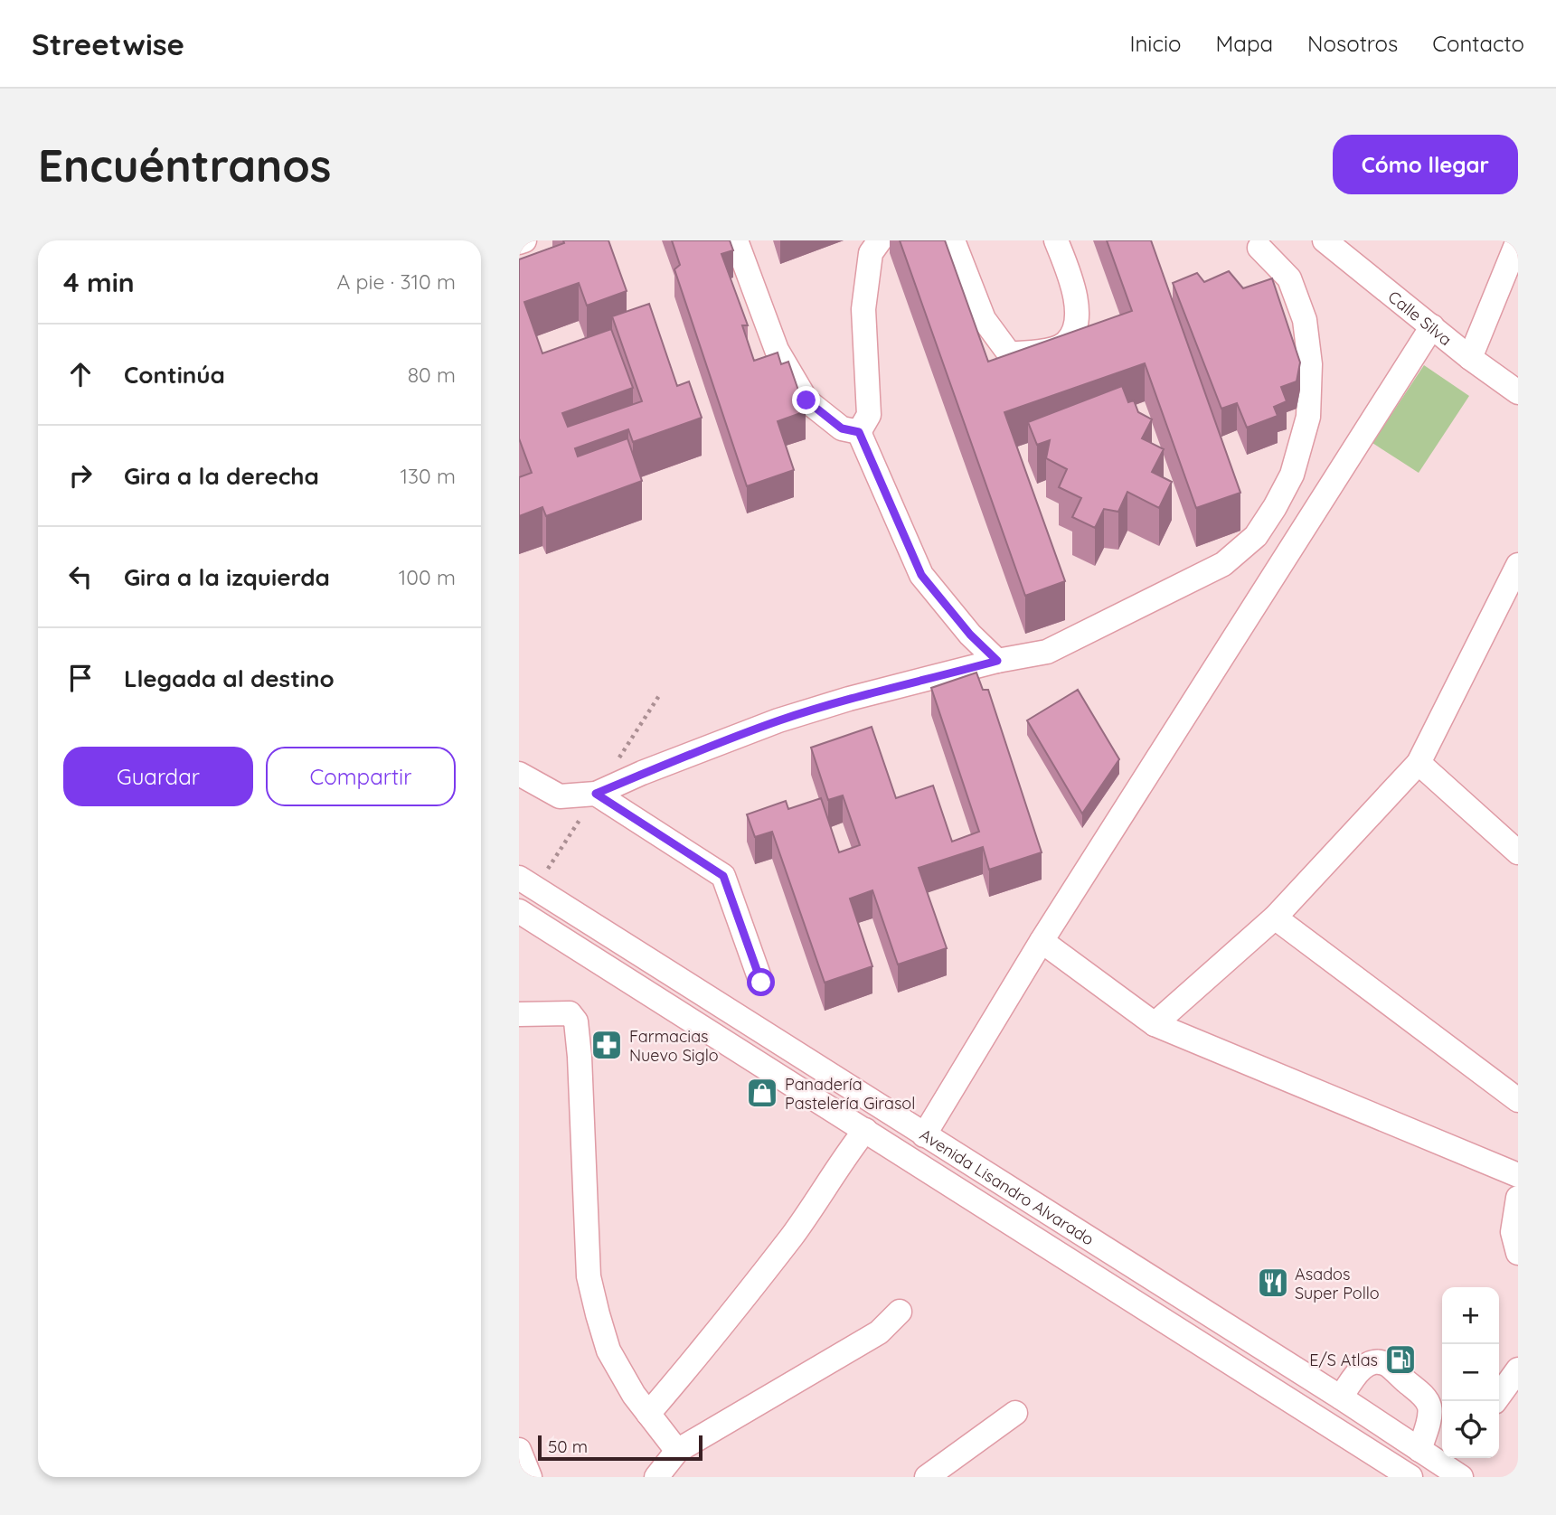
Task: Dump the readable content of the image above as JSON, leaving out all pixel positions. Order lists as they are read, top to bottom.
{
  "streets": {
    "street": ["Calle Silva", "Avenida Lisandro Alvarado"]
  },
  "places": {
    "pharmacy": ["Farmacias Nuevo Siglo"],
    "shop": ["Panadería Pastelería Girasol"],
    "restaurant": ["Asados Super Pollo"],
    "fuel station": ["E/S Atlas"]
  },
  "scale_bar": "50 m",
  "page": {
    "header": "Streetwise",
    "nav": [
      "Inicio",
      "Mapa",
      "Nosotros",
      "Contacto"
    ],
    "buttons": [
      "Cómo llegar",
      ["Guardar", "Compartir"]
    ],
    "title": "Encuéntranos",
    "heading": ["4 min", "A pie · 310 m"],
    "list": [
      ["Continúa", "80 m"],
      ["Gira a la derecha", "130 m"],
      ["Gira a la izquierda", "100 m"],
      "Llegada al destino"
    ],
    "map_buttons": ["+", "−"],
    "scale": "50 m"
  }
}
